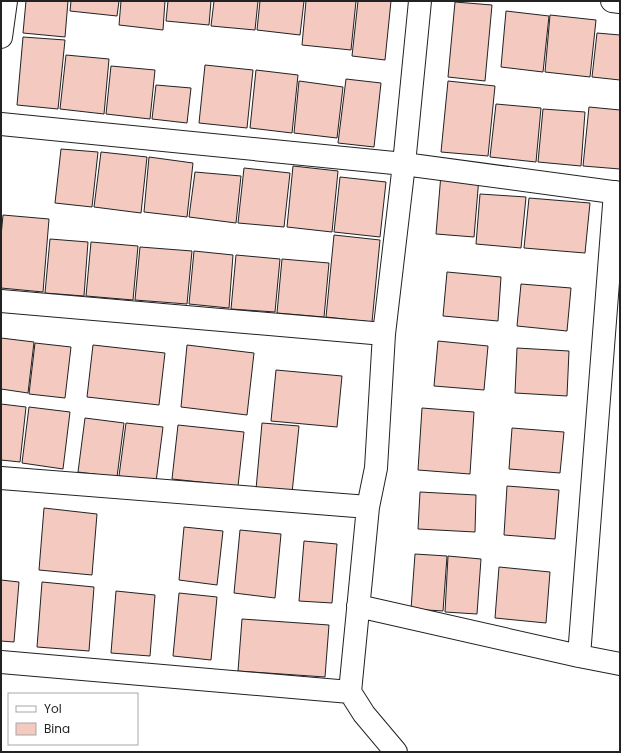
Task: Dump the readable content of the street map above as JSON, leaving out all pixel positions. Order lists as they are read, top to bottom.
{
  "legend": ["Yol", "Bina"]
}
